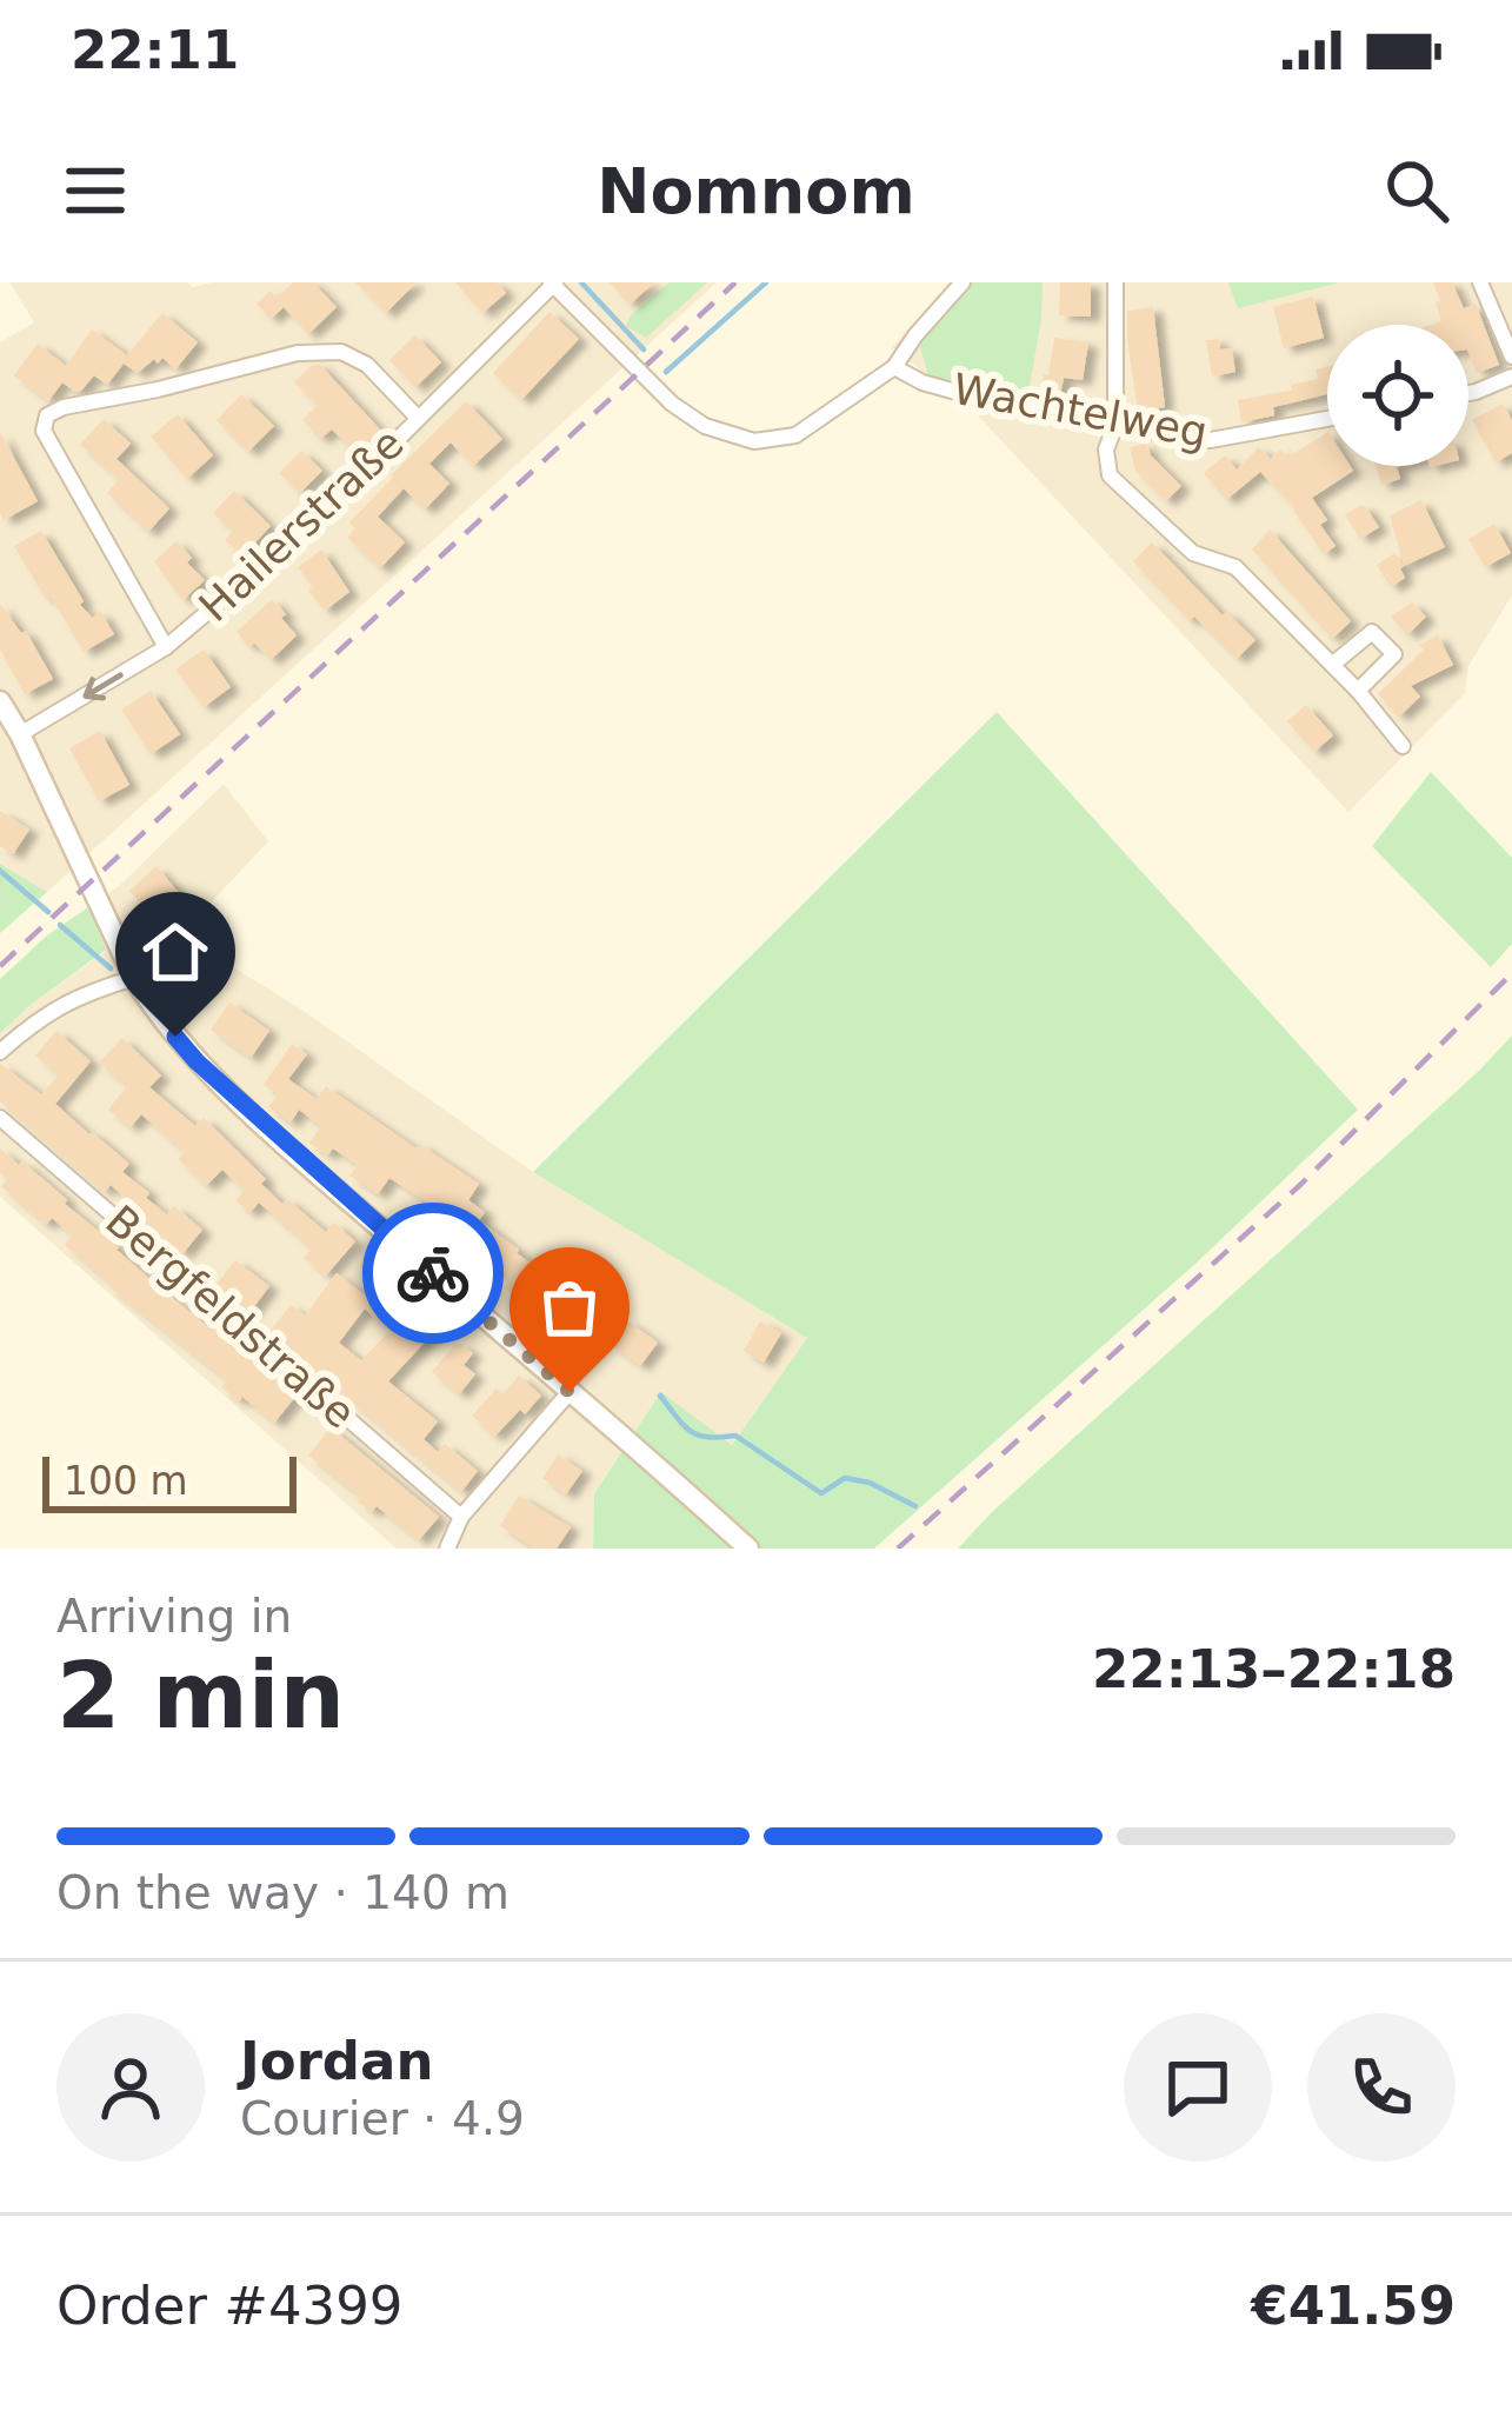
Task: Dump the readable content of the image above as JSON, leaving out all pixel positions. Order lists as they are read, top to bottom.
{
  "streets": {
    "street": ["Wachtelweg", "Hailerstraße", "Bergfeldstraße"]
  },
  "scale_bar": "100 m",
  "page": {
    "status": "22:11",
    "header": "Nomnom",
    "scale": "100 m",
    "heading": ["2 min", "Arriving in", "22:13–22:18"],
    "panel": [
      "Jordan",
      "Courier · 4.9",
      "Order #4399",
      "€41.59"
    ],
    "bar": "On the way · 140 m"
  }
}
